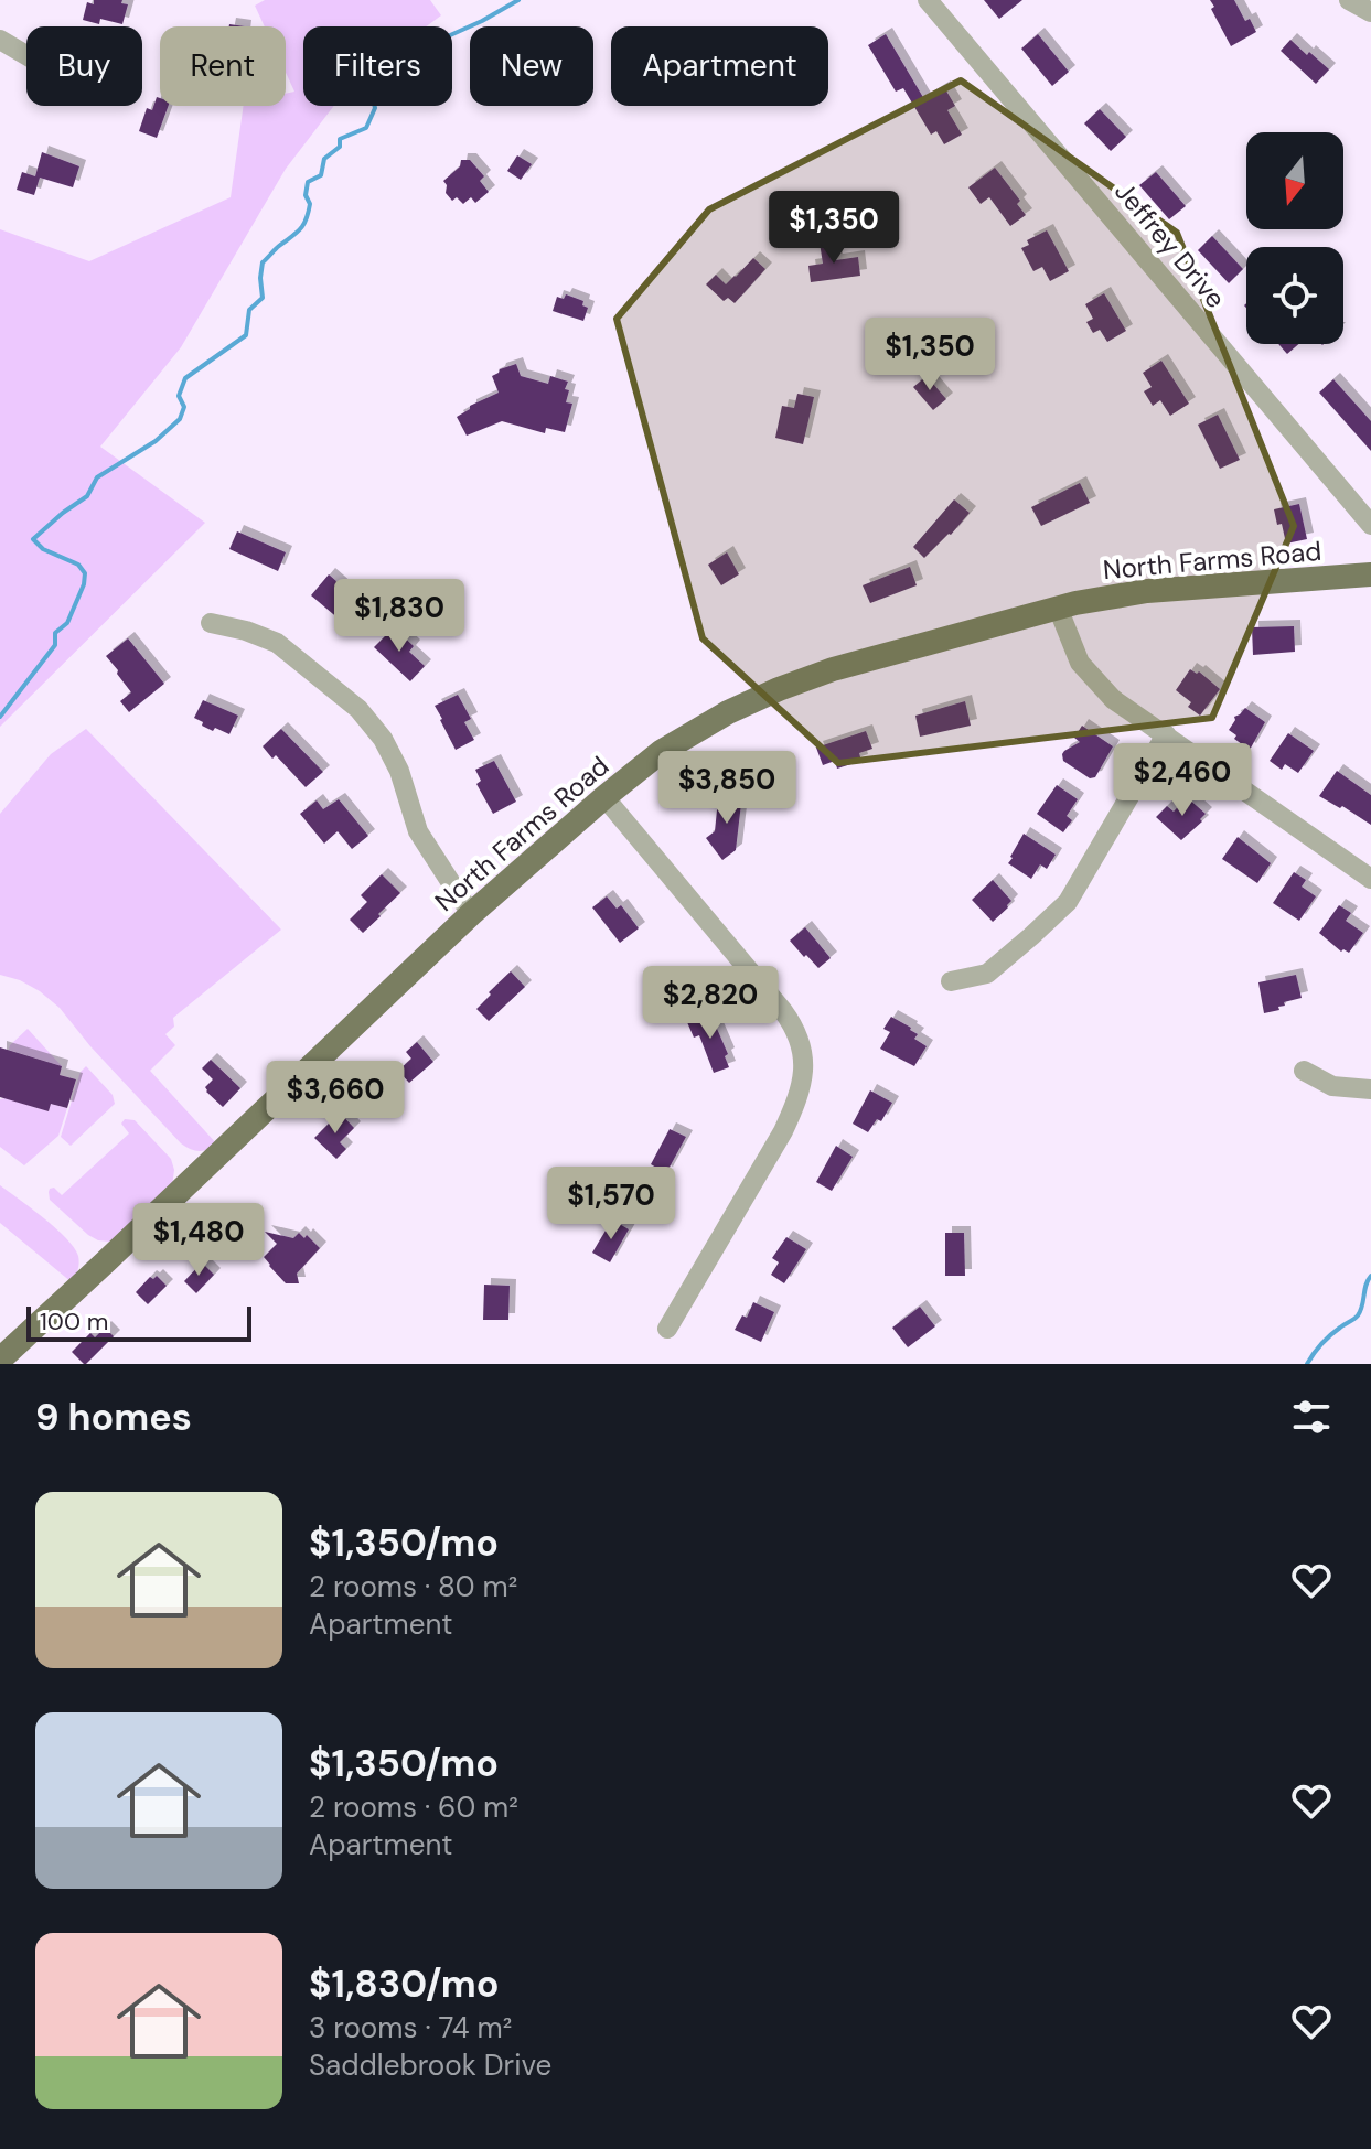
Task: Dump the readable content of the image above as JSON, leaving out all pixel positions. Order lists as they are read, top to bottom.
{
  "streets": {
    "main road": ["North Farms Road"],
    "street": ["Jeffrey Drive"]
  },
  "scale_bar": "100 m",
  "north": "bottom",
  "page": {
    "chip": [
      "Buy",
      "Rent",
      "Filters",
      "New",
      "Apartment"
    ],
    "price": [
      "$1,350",
      "$1,350",
      "$1,830",
      "$2,460",
      "$3,850",
      "$2,820",
      "$3,660",
      "$1,570",
      "$1,480"
    ],
    "scale": "100 m",
    "heading": "9 homes",
    "list": [
      {
        "name": "$1,350/mo",
        "note": "2 rooms · 80 m² · Apartment"
      },
      {
        "name": "$1,350/mo",
        "note": "2 rooms · 60 m² · Apartment"
      },
      {
        "name": "$1,830/mo",
        "note": "3 rooms · 74 m² · Saddlebrook Drive"
      }
    ]
  }
}
